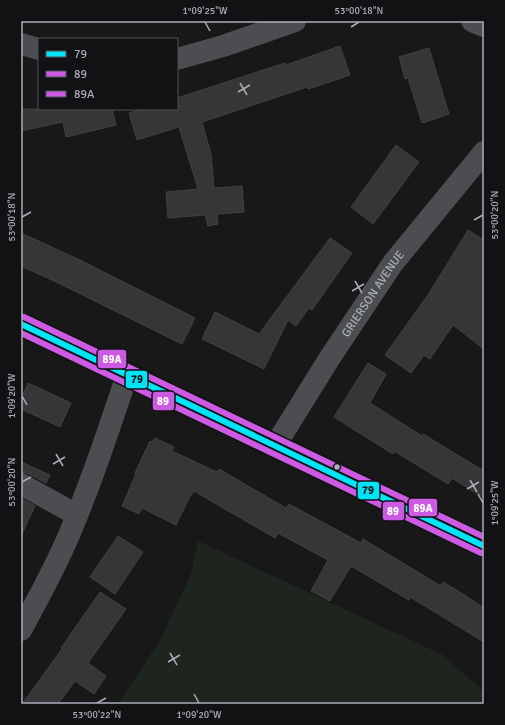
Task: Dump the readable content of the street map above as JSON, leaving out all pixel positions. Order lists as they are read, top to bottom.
{
  "streets": {
    "street": ["GRIERSON AVENUE"]
  },
  "lines": ["transit line 89A", "transit line 79", "transit line 89"],
  "legend": ["79", "89", "89A"],
  "coordinates": [
    "1°09'25\"W",
    "53°00'18\"N",
    "53°00'20\"N",
    "1°09'20\"W",
    "53°00'22\"N"
  ]
}
